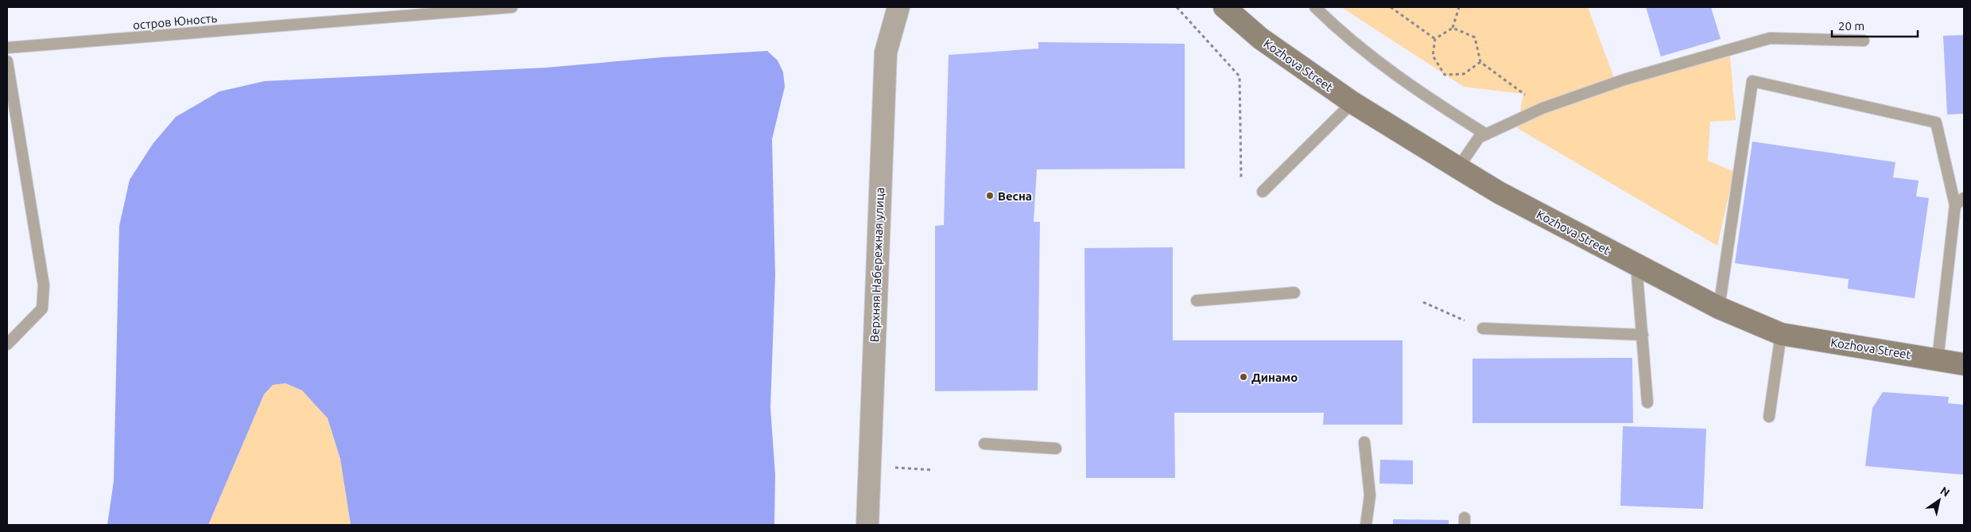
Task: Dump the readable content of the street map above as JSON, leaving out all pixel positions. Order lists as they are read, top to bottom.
{
  "streets": {
    "street": ["Kozhova Street", "Верхняя Набережная улица"],
    "lane": ["остров Юность"]
  },
  "places": ["Весна", "Динамо"],
  "scale_bar": "20 m",
  "north": "top right"
}
